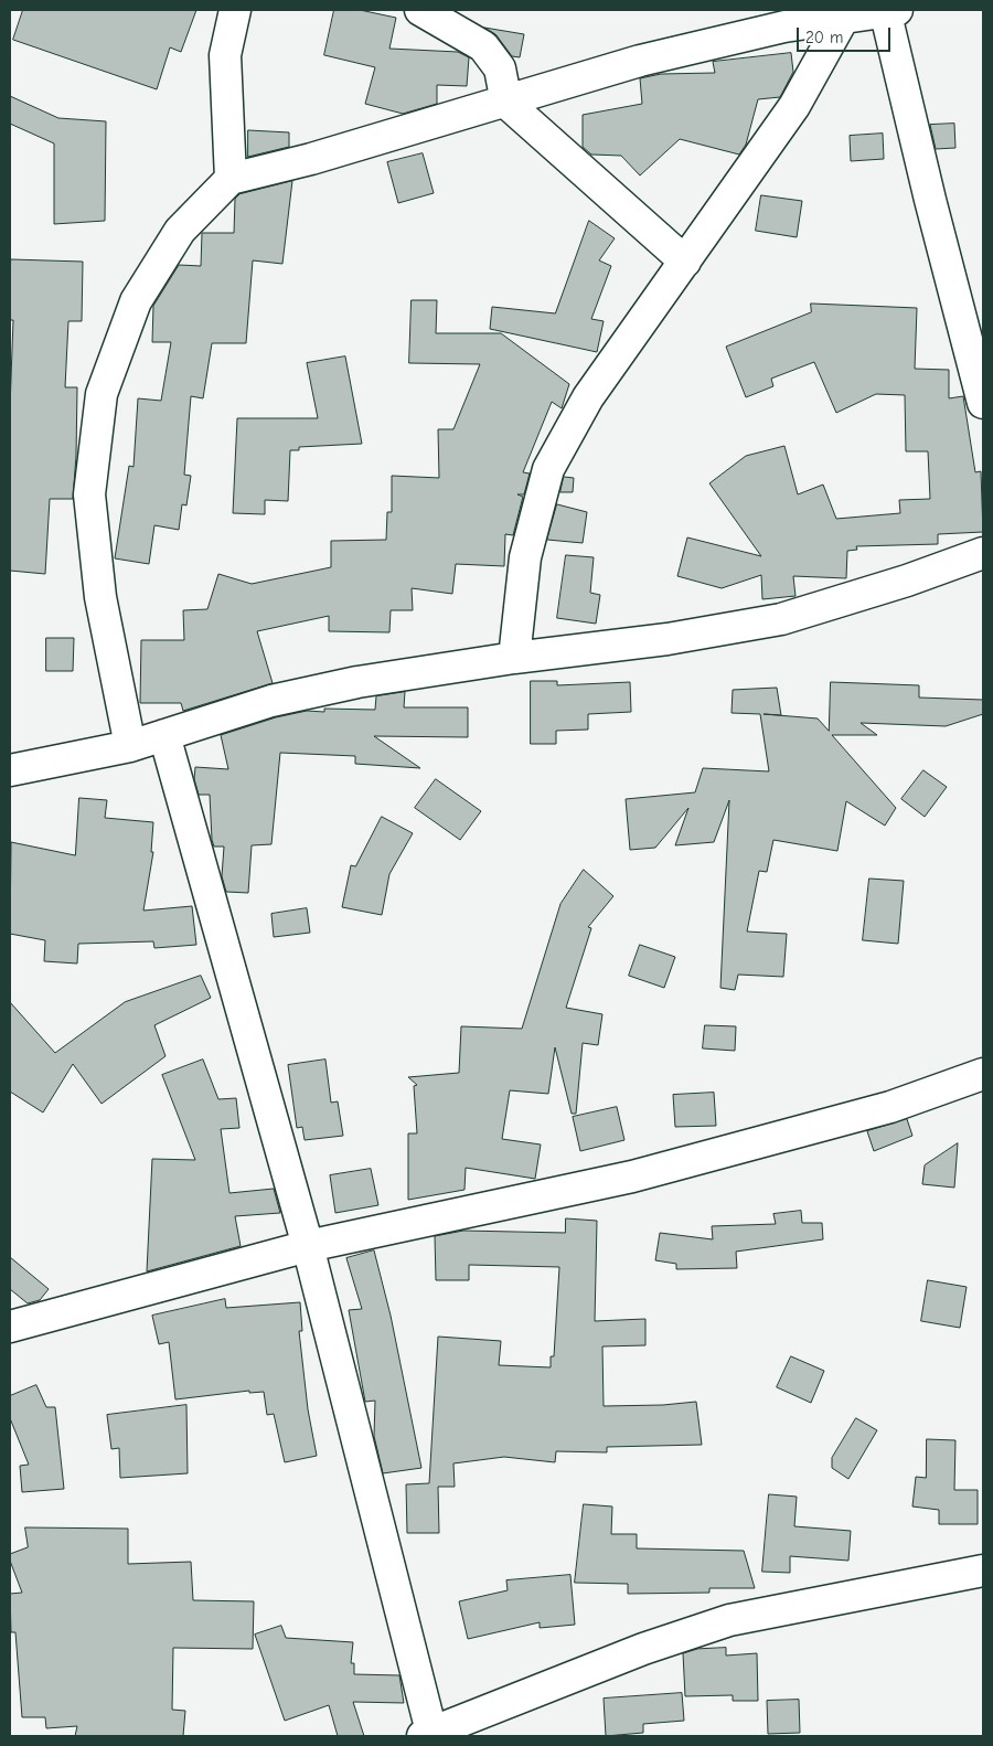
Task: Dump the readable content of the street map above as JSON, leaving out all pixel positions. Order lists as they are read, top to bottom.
{
  "scale_bar": "20 m"
}
